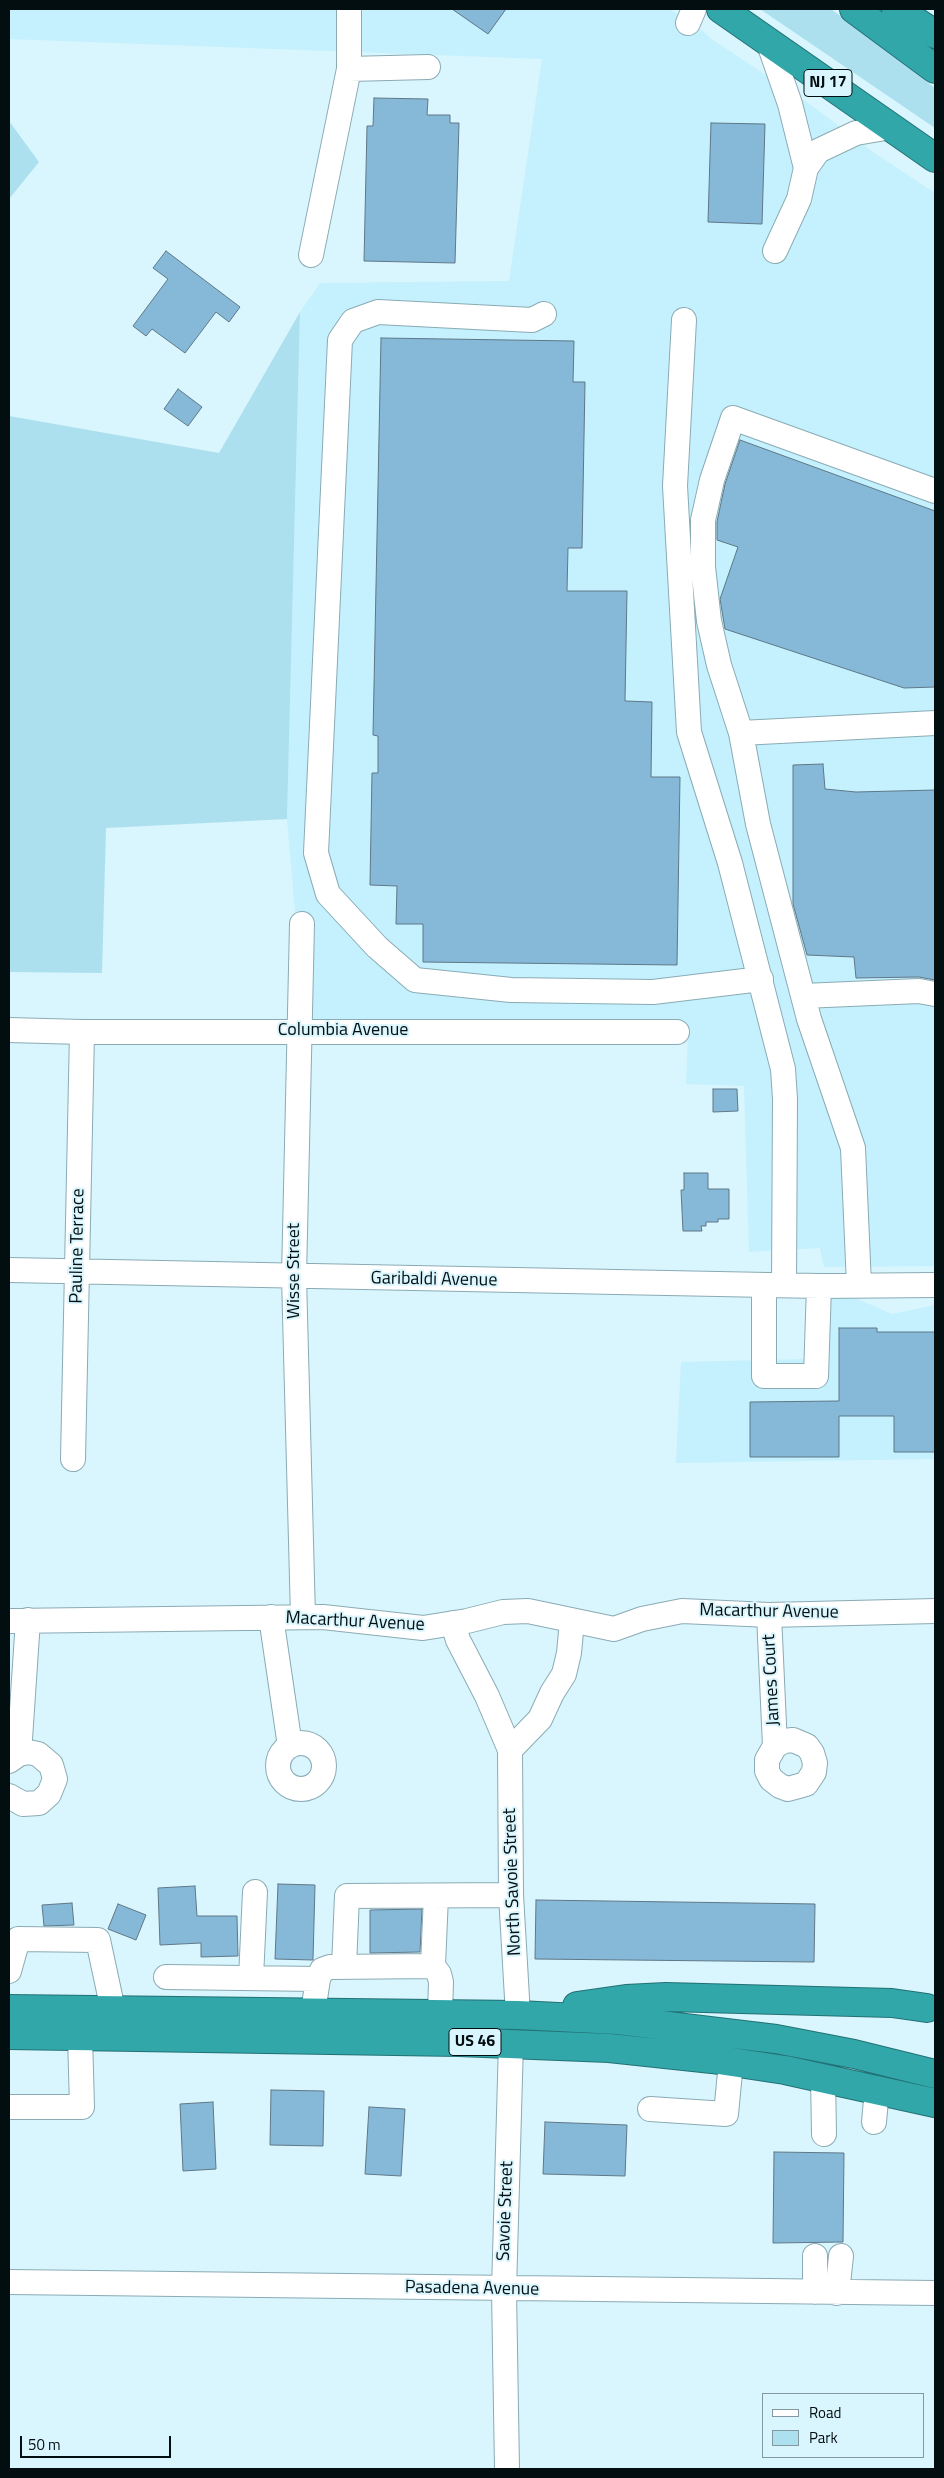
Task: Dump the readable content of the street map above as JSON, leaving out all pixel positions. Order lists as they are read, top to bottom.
{
  "streets": {
    "highway": ["NJ 17", "US 46"],
    "street": [
      "Columbia Avenue",
      "Pauline Terrace",
      "Wisse Street",
      "Garibaldi Avenue",
      "Macarthur Avenue",
      "James Court",
      "North Savoie Street",
      "Savoie Street",
      "Pasadena Avenue"
    ]
  },
  "crossings": [
    ["Columbia Avenue", "Pauline Terrace"],
    ["Columbia Avenue", "Wisse Street"],
    ["Pauline Terrace", "Garibaldi Avenue"],
    ["Wisse Street", "Garibaldi Avenue"],
    ["Wisse Street", "Macarthur Avenue"],
    ["Macarthur Avenue", "James Court"],
    ["Macarthur Avenue", "North Savoie Street"],
    ["North Savoie Street", "US 46"],
    ["US 46", "Savoie Street"],
    ["Savoie Street", "Pasadena Avenue"]
  ],
  "legend": ["Road", "Park"],
  "scale_bar": "50 m"
}
